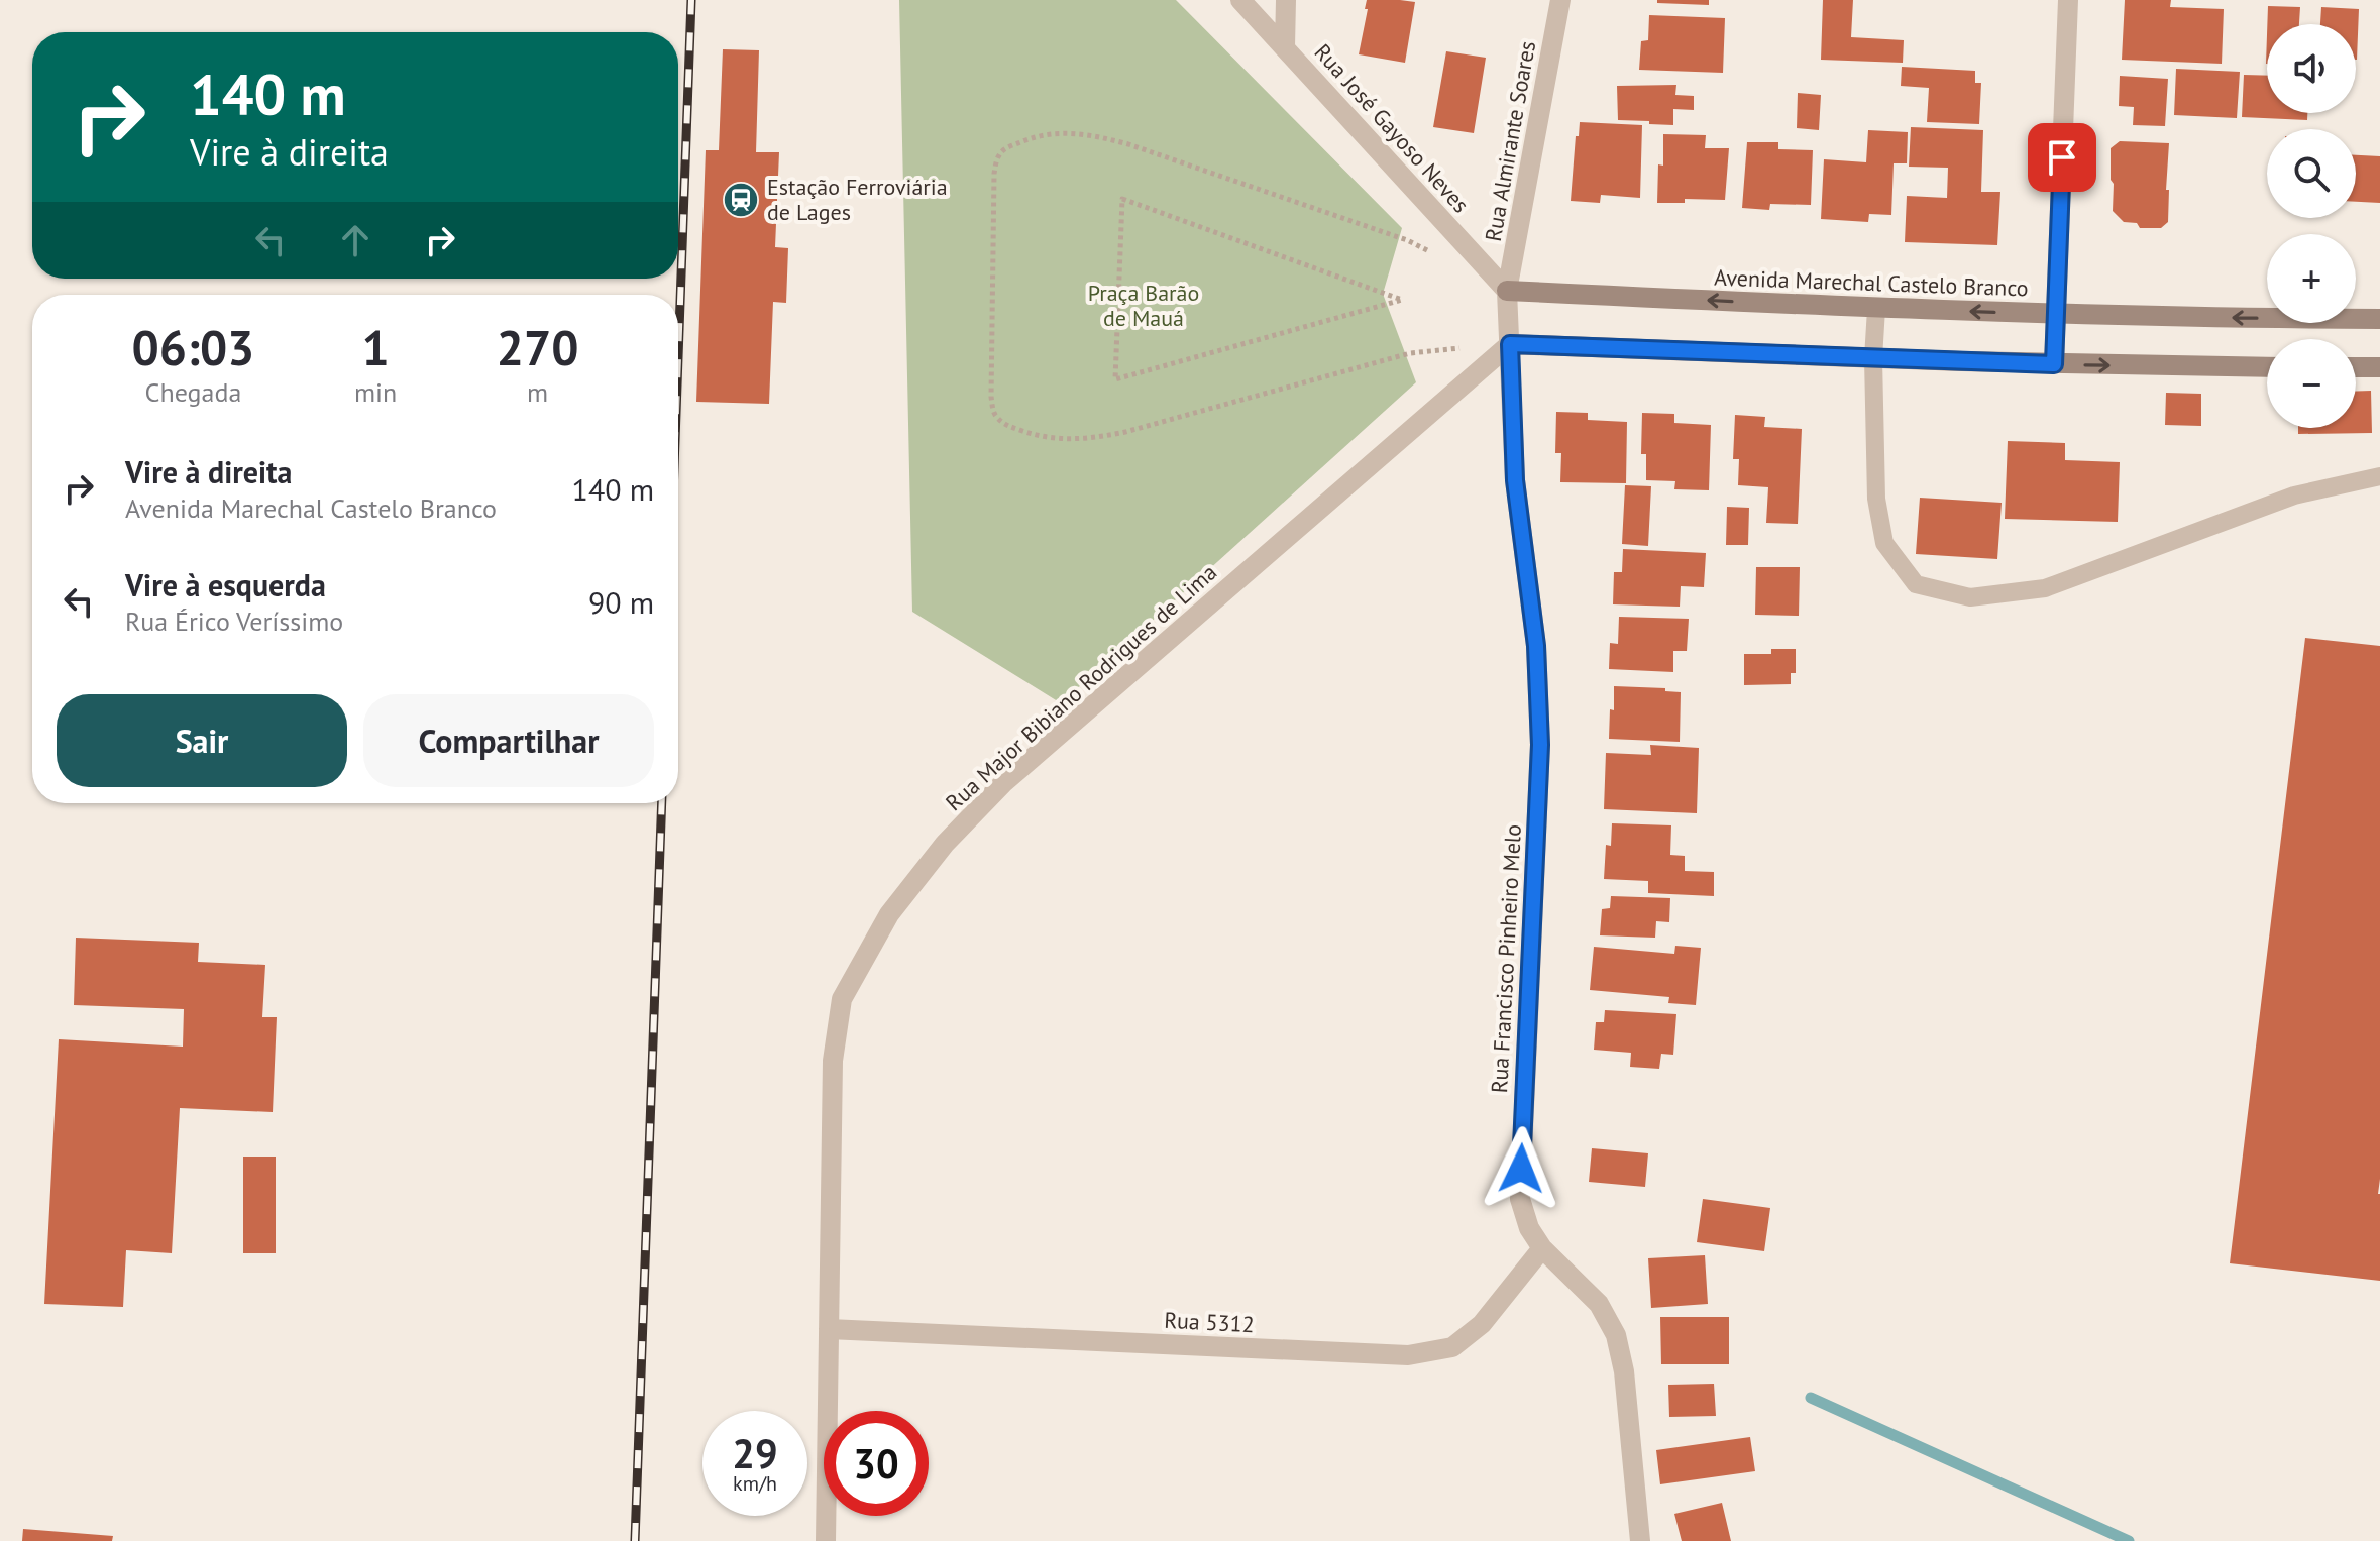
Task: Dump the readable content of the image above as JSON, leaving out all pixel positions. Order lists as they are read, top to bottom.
{
  "streets": {
    "street": [
      "Rua José Gayoso Neves",
      "Rua Almirante Soares",
      "Avenida Marechal Castelo Branco",
      "Rua Major Bibiano Rodrigues de Lima",
      "Rua Francisco Pinheiro Melo",
      "Rua 5312"
    ]
  },
  "crossings": [
    ["Rua José Gayoso Neves", "Rua Almirante Soares"],
    ["Rua José Gayoso Neves", "Avenida Marechal Castelo Branco"],
    ["Rua Almirante Soares", "Avenida Marechal Castelo Branco"],
    ["Rua Almirante Soares", "Rua Major Bibiano Rodrigues de Lima"],
    ["Rua Almirante Soares", "Rua Francisco Pinheiro Melo"],
    ["Rua Major Bibiano Rodrigues de Lima", "Rua Francisco Pinheiro Melo"],
    ["Rua Major Bibiano Rodrigues de Lima", "Rua 5312"],
    ["Rua Francisco Pinheiro Melo", "Rua 5312"]
  ],
  "parks": ["Praça Barão de Mauá"],
  "places": {
    "station": ["Estação Ferroviária de Lages"]
  },
  "page": {
    "map_buttons": ["+", "−"],
    "turn": ["140 m", "Vire à direita"],
    "eta": [
      "06:03",
      "Chegada",
      "1",
      "min",
      "270",
      "m"
    ],
    "list": [
      {
        "name": "Vire à direita",
        "note": "Avenida Marechal Castelo Branco",
        "value": "140 m"
      },
      {
        "name": "Vire à esquerda",
        "note": "Rua Érico Veríssimo",
        "value": "90 m"
      }
    ],
    "buttons": ["Sair", "Compartilhar"],
    "speed": "29 km/h",
    "limit": "30"
  }
}
